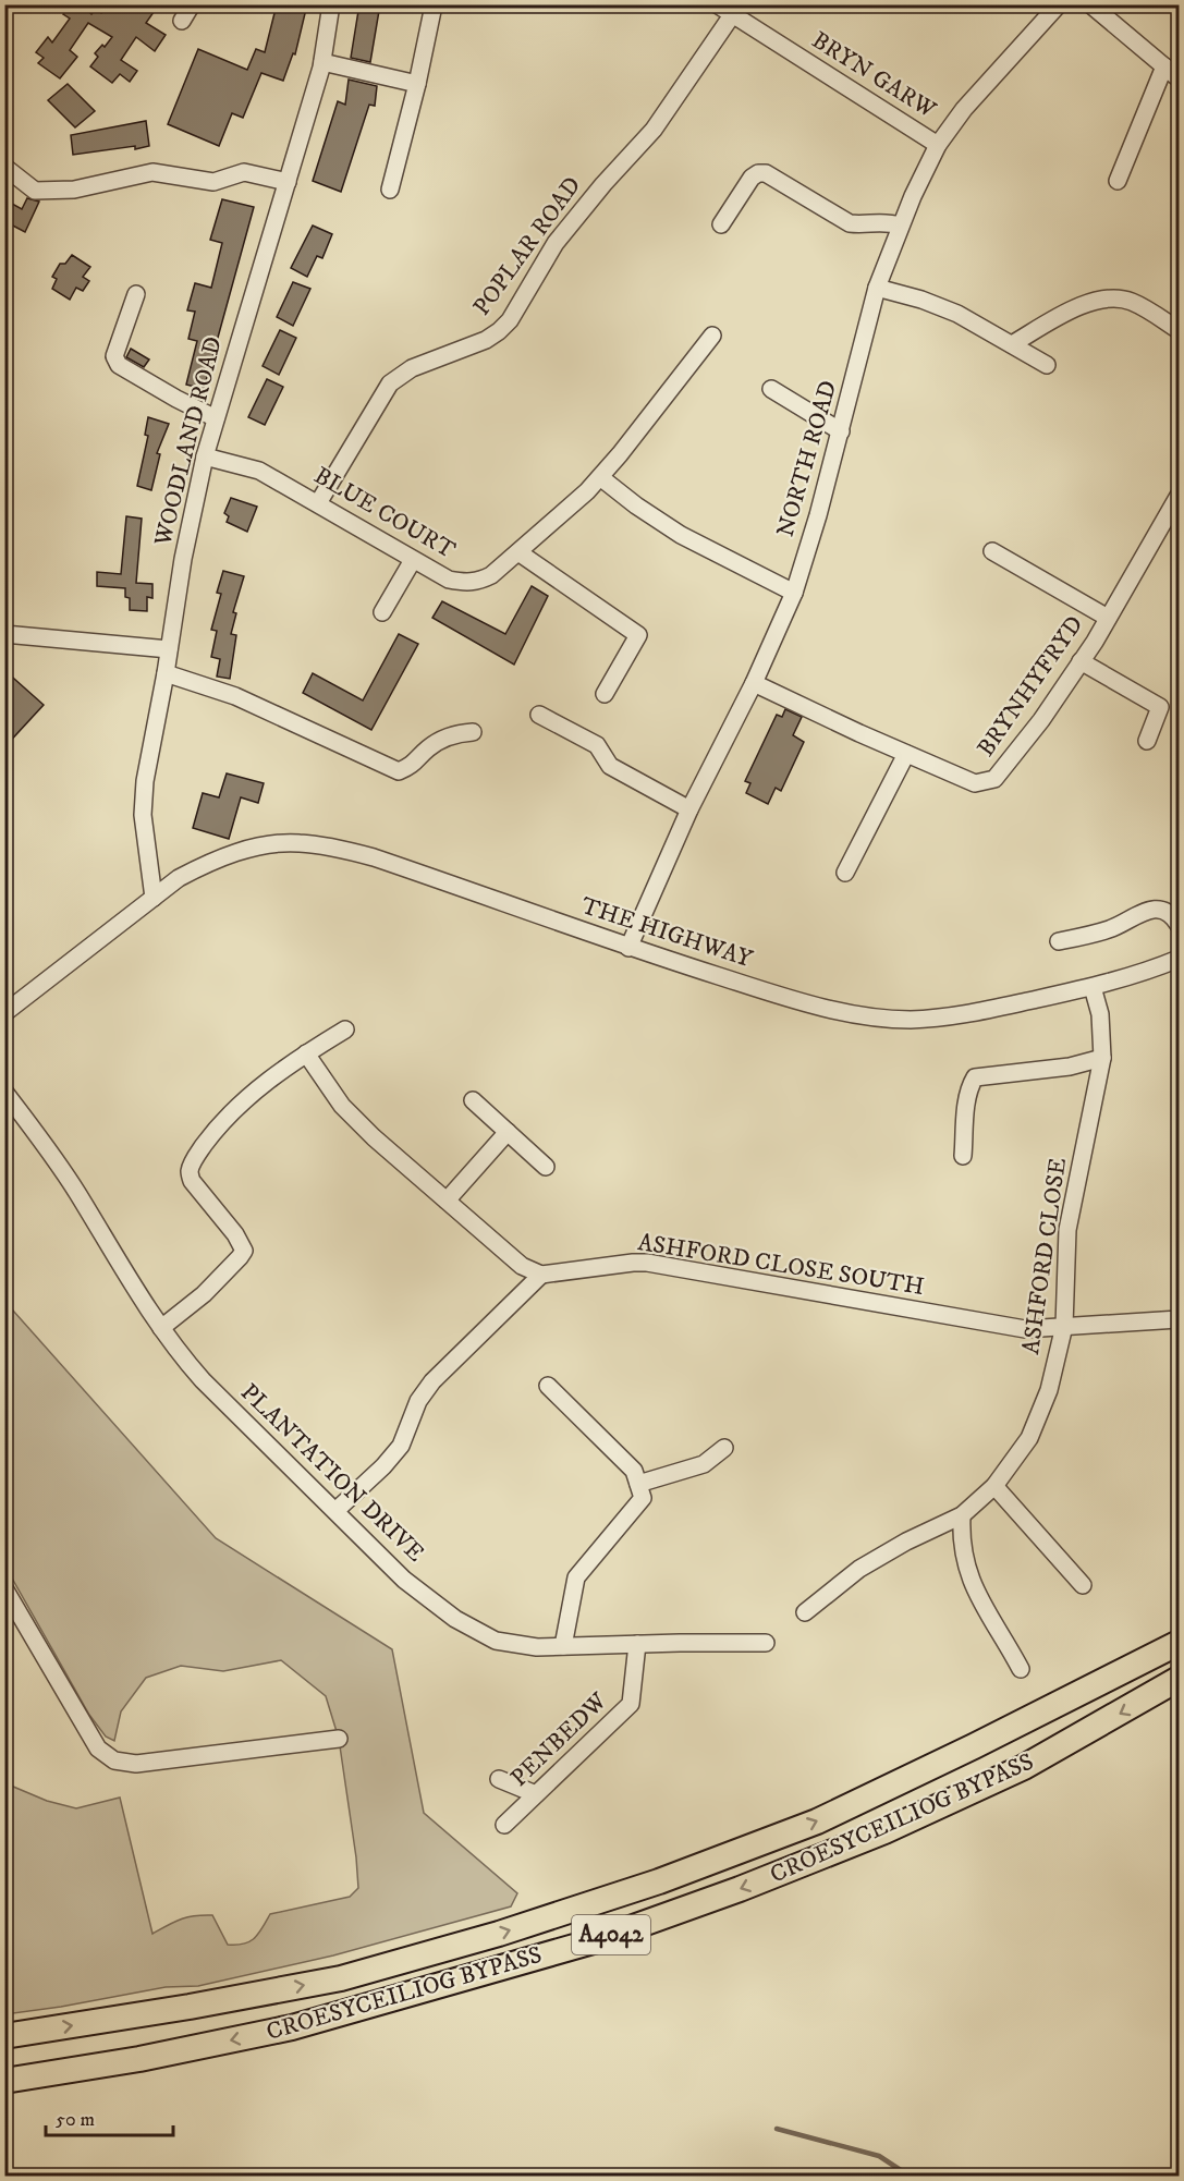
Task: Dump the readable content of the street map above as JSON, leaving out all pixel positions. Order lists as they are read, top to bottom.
{
  "streets": {
    "highway": ["CROESYCEILIOG BYPASS", "A4042"],
    "street": [
      "BRYN GARW",
      "POPLAR ROAD",
      "WOODLAND ROAD",
      "NORTH ROAD",
      "BLUE COURT",
      "BRYNHYFRYD",
      "THE HIGHWAY",
      "ASHFORD CLOSE",
      "ASHFORD CLOSE SOUTH",
      "PLANTATION DRIVE",
      "PENBEDW"
    ]
  },
  "crossings": [
    ["BRYN GARW", "POPLAR ROAD"],
    ["BRYN GARW", "NORTH ROAD"],
    ["POPLAR ROAD", "BLUE COURT"],
    ["WOODLAND ROAD", "BLUE COURT"],
    ["WOODLAND ROAD", "THE HIGHWAY"],
    ["NORTH ROAD", "BRYNHYFRYD"],
    ["NORTH ROAD", "THE HIGHWAY"],
    ["THE HIGHWAY", "ASHFORD CLOSE"],
    ["ASHFORD CLOSE", "ASHFORD CLOSE SOUTH"],
    ["PLANTATION DRIVE", "PENBEDW"]
  ],
  "scale_bar": "50 m"
}
